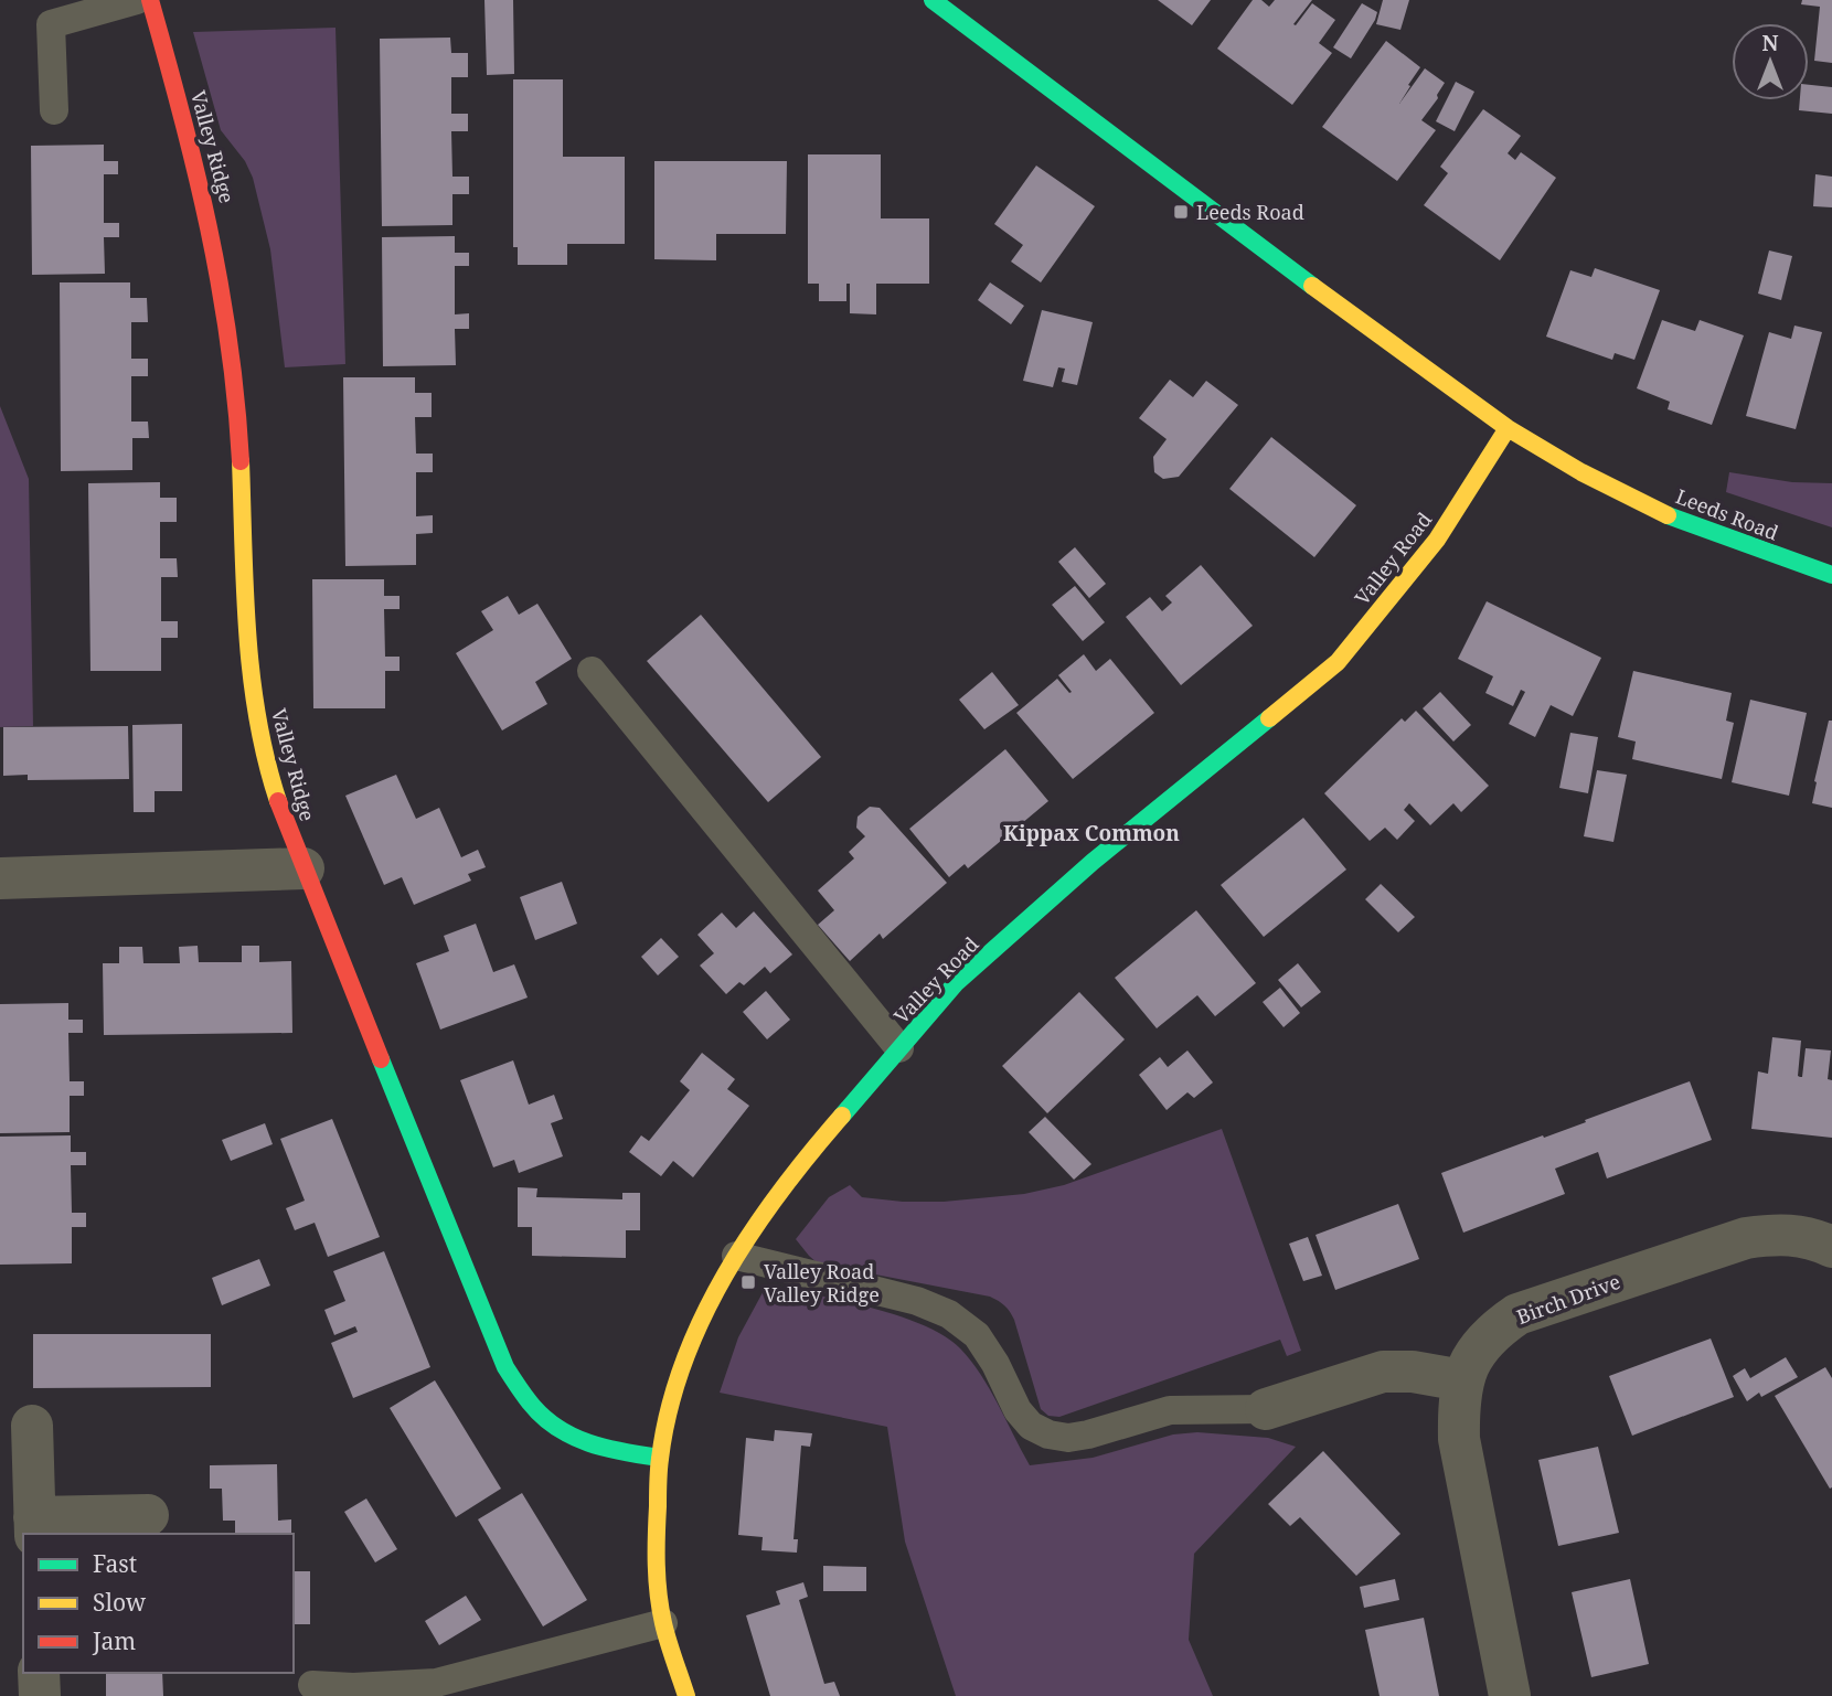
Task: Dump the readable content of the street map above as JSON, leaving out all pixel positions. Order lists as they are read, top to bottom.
{
  "streets": {
    "street": [
      "Valley Ridge",
      "Leeds Road",
      "Valley Road",
      "Birch Drive"
    ]
  },
  "crossings": [
    ["Valley Ridge", "Valley Road"],
    ["Leeds Road", "Valley Road"]
  ],
  "districts": ["Kippax Common"],
  "places": {
    "transit": ["Leeds Road", "Valley Road Valley Ridge"]
  },
  "legend": ["Fast", "Slow", "Jam"],
  "north": "top"
}
